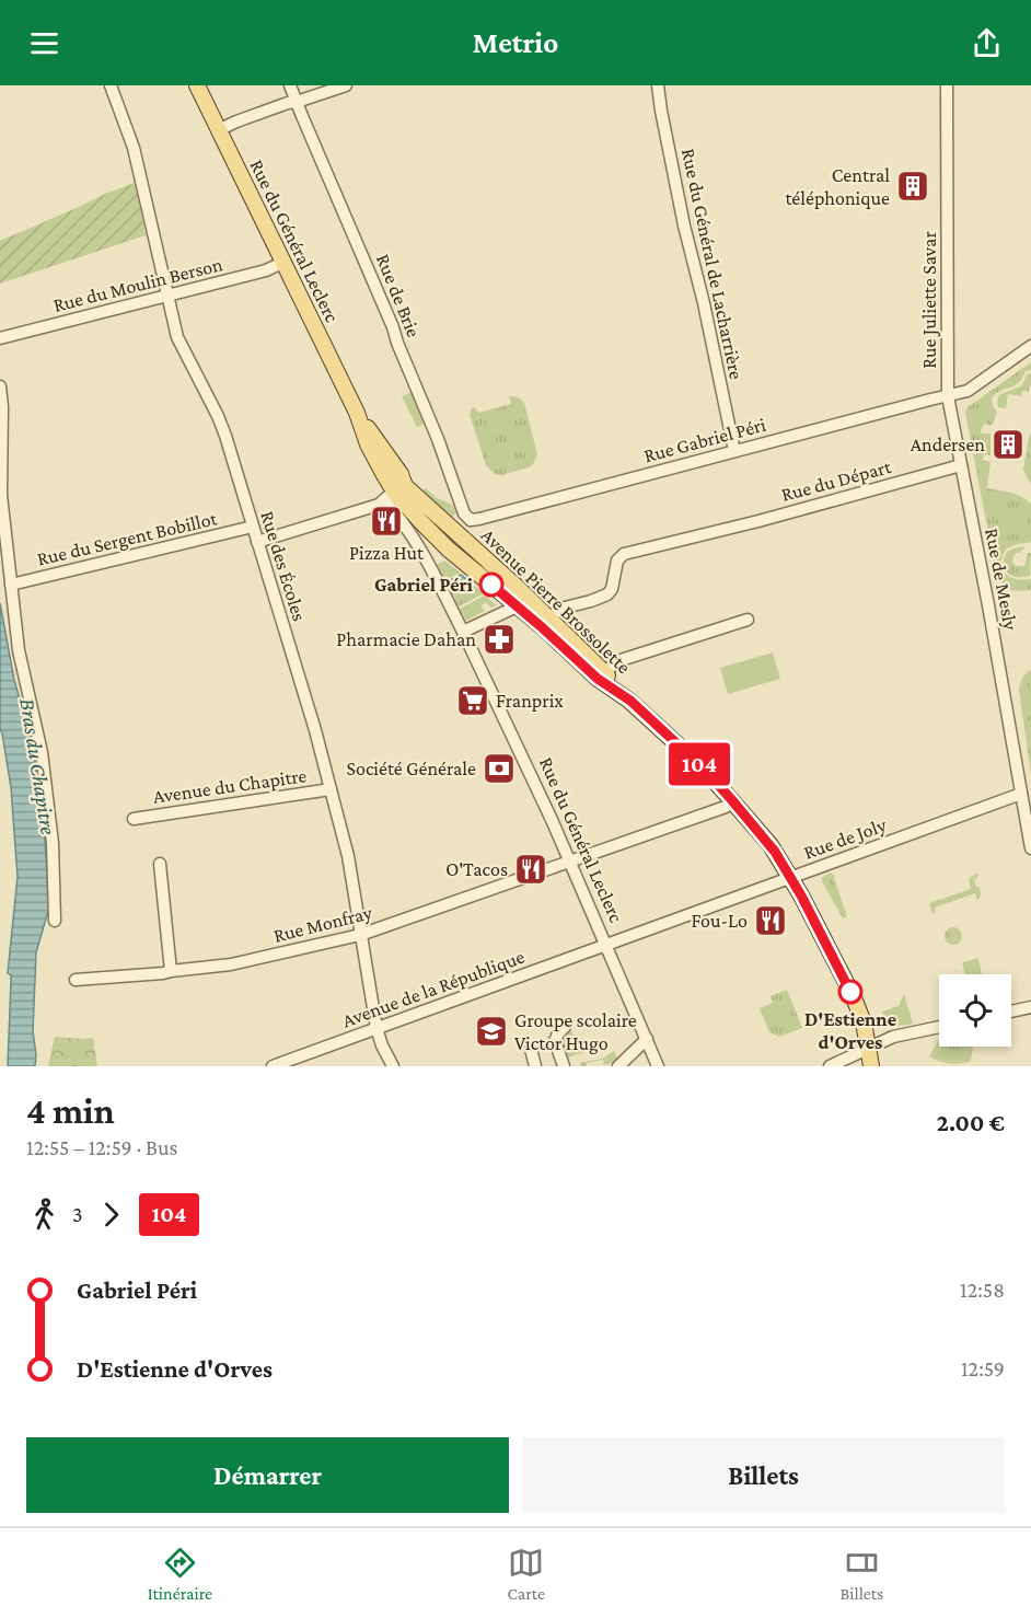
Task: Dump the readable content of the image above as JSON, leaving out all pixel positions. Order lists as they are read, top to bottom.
{
  "streets": {
    "main road": ["Rue du Général Leclerc", "Avenue Pierre Brossolette"],
    "street": [
      "Rue du Général de Lacharrière",
      "Rue du Moulin Berson",
      "Rue de Brie",
      "Rue Juliette Savar",
      "Rue Gabriel Péri",
      "Rue du Départ",
      "Rue du Sergent Bobillot",
      "Rue des Écoles",
      "Rue de Mesly",
      "Avenue du Chapitre",
      "Rue de Joly",
      "Rue Monfray",
      "Avenue de la République"
    ]
  },
  "crossings": [
    ["Rue du Général Leclerc", "Rue du Moulin Berson"],
    ["Rue du Général Leclerc", "Avenue Pierre Brossolette"],
    ["Rue du Général Leclerc", "Rue de Joly"],
    ["Rue du Général Leclerc", "Rue Monfray"],
    ["Rue du Général Leclerc", "Avenue de la République"],
    ["Rue du Général de Lacharrière", "Rue Gabriel Péri"],
    ["Rue du Moulin Berson", "Rue des Écoles"],
    ["Rue de Brie", "Rue Gabriel Péri"],
    ["Rue Juliette Savar", "Rue Gabriel Péri"],
    ["Rue Juliette Savar", "Rue de Mesly"],
    ["Rue Gabriel Péri", "Rue de Mesly"],
    ["Rue du Départ", "Rue de Mesly"],
    ["Rue du Départ", "Avenue Pierre Brossolette"],
    ["Rue du Sergent Bobillot", "Rue des Écoles"],
    ["Rue des Écoles", "Avenue du Chapitre"],
    ["Rue des Écoles", "Rue Monfray"],
    ["Rue des Écoles", "Avenue de la République"],
    ["Rue de Mesly", "Rue de Joly"],
    ["Avenue Pierre Brossolette", "Rue de Joly"],
    ["Rue de Joly", "Avenue de la République"]
  ],
  "water": ["Bras du Chapitre"],
  "places": {
    "building": ["Central téléphonique", "Andersen"],
    "restaurant": ["Pizza Hut", "O'Tacos", "Fou-Lo"],
    "other": ["Gabriel Péri", "D'Estienne d'Orves"],
    "pharmacy": ["Pharmacie Dahan"],
    "supermarket": ["Franprix"],
    "bank": ["Société Générale"],
    "school or university": ["Groupe scolaire Victor Hugo"]
  },
  "lines": ["bus line 104"],
  "page": {
    "header": "Metrio",
    "on_map": "104",
    "heading": ["4 min", "12:55 – 12:59 · Bus", "2.00 €"],
    "legs": ["3", "104"],
    "list": [
      {
        "name": "Gabriel Péri",
        "value": "12:58"
      },
      {
        "name": "D'Estienne d'Orves",
        "value": "12:59"
      }
    ],
    "buttons": ["Démarrer", "Billets"],
    "tabs": ["Itinéraire", "Carte", "Billets"]
  }
}
